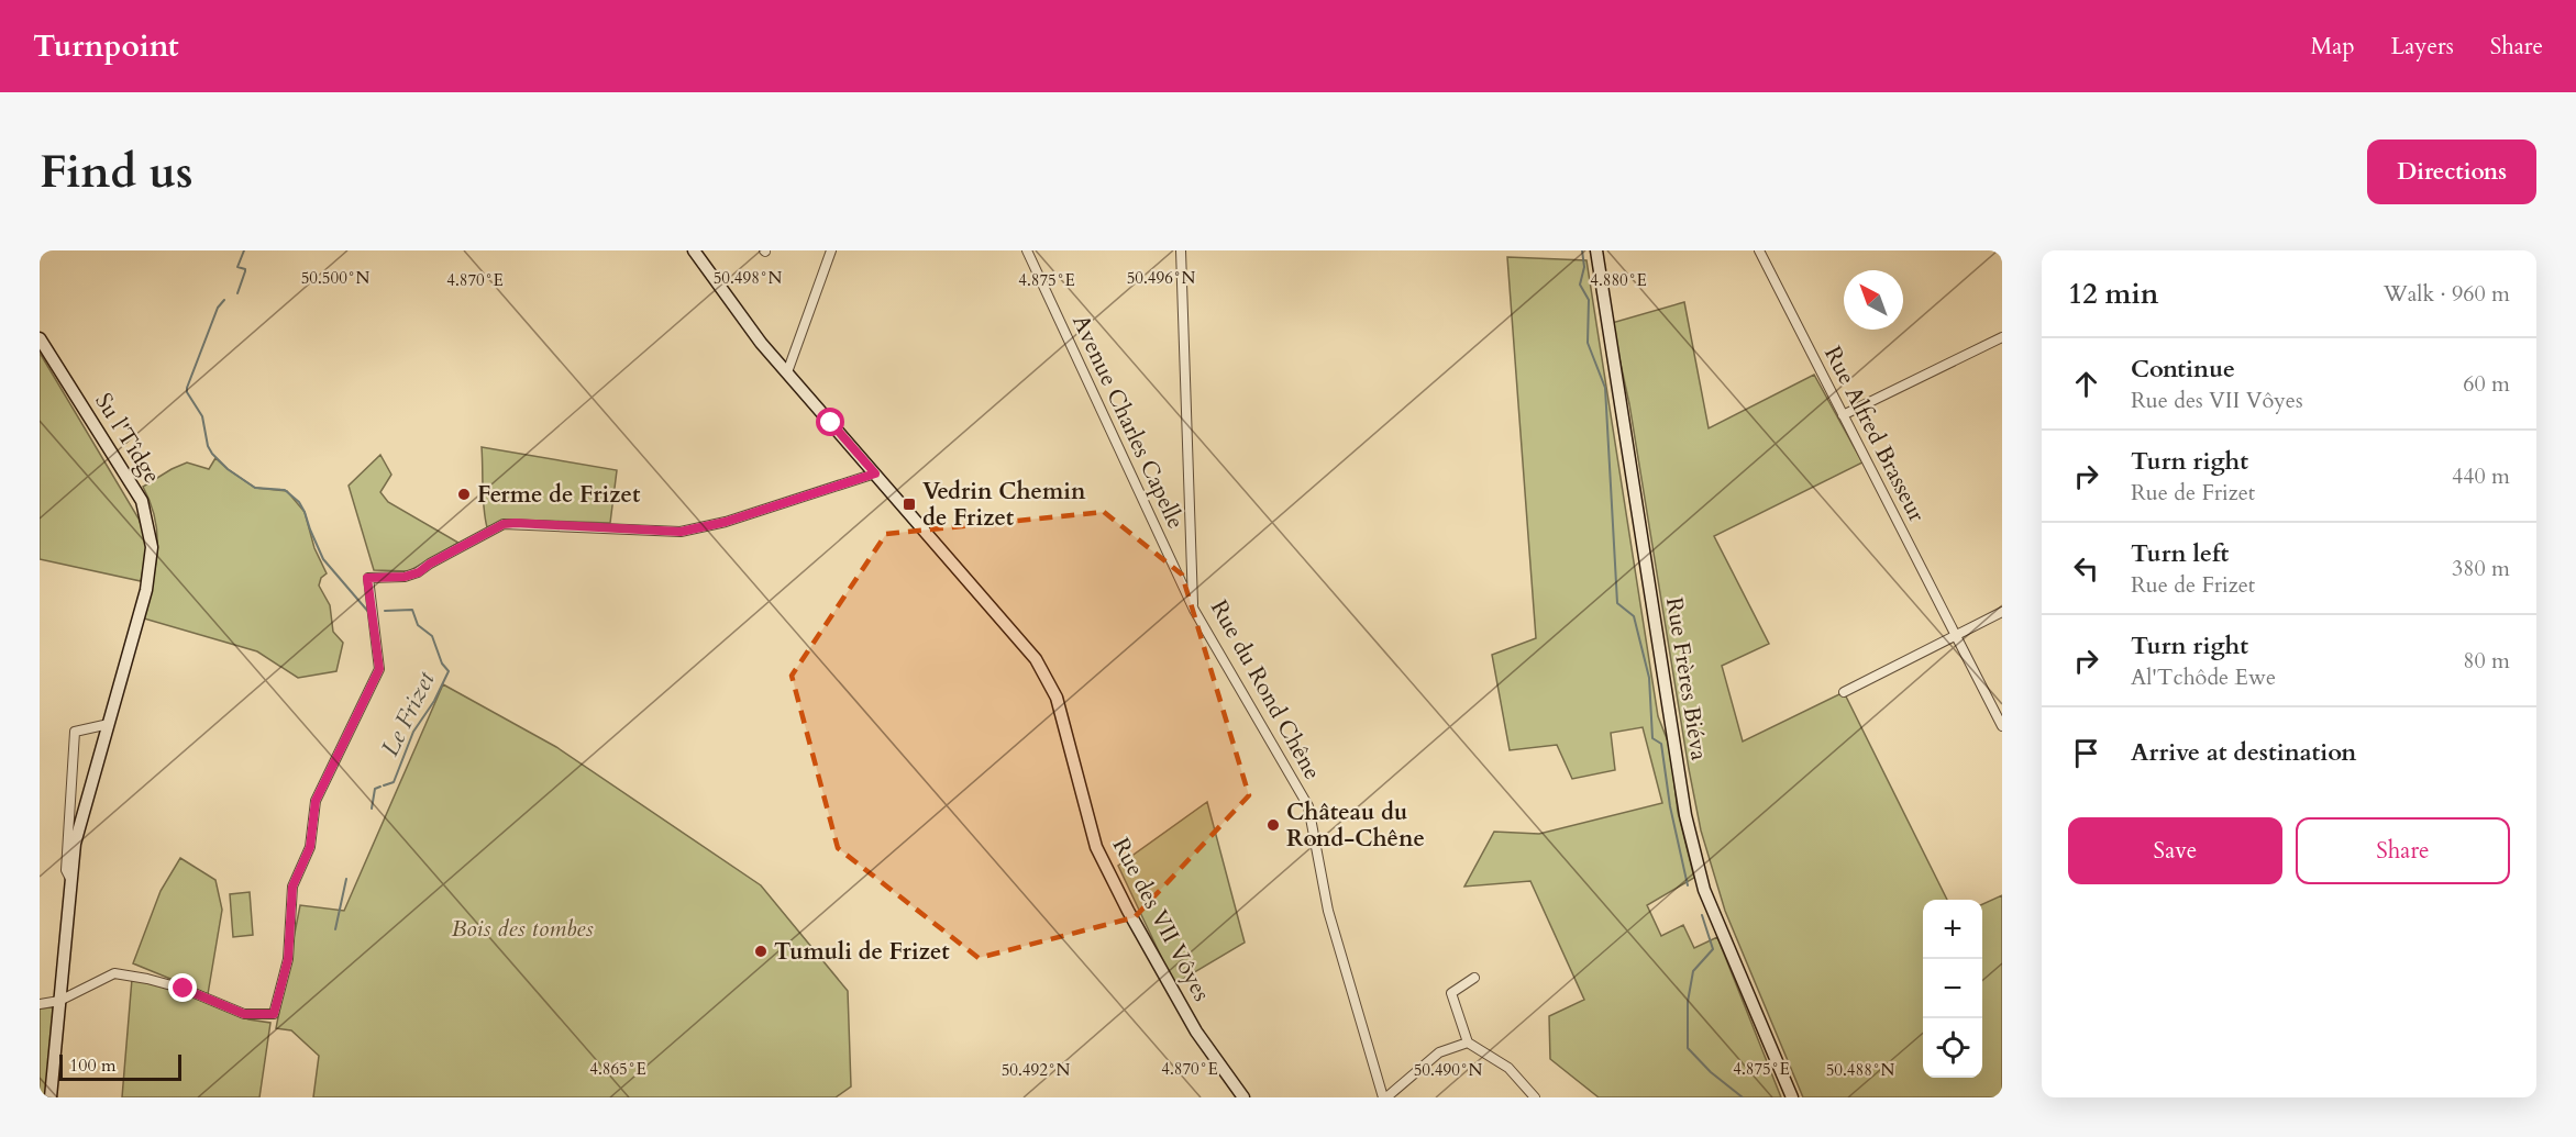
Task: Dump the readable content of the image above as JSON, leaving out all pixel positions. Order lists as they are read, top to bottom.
{
  "streets": {
    "street": [
      "Avenue Charles Capelle",
      "Rue Alfred Brasseur",
      "Su l'Tîdge",
      "Rue Frères Biéva",
      "Rue du Rond Chêne",
      "Rue des VII Vôyes"
    ]
  },
  "crossings": [
    ["Avenue Charles Capelle", "Rue du Rond Chêne"]
  ],
  "water": ["Le Frizet"],
  "parks": ["Bois des tombes"],
  "places": {
    "other": ["Ferme de Frizet", "Château du Rond-Chêne", "Tumuli de Frizet"],
    "transit": ["Vedrin Chemin de Frizet"]
  },
  "scale_bar": "100 m",
  "north": "top left",
  "page": {
    "header": "Turnpoint",
    "nav": ["Map", "Layers", "Share"],
    "buttons": [
      "Directions",
      ["Save", "Share"]
    ],
    "title": "Find us",
    "heading": ["12 min", "Walk · 960 m"],
    "list": [
      ["Continue", "Rue des VII Vôyes", "60 m"],
      ["Turn right", "Rue de Frizet", "440 m"],
      ["Turn left", "Rue de Frizet", "380 m"],
      ["Turn right", "Al'Tchôde Ewe", "80 m"],
      "Arrive at destination"
    ],
    "map_buttons": ["+", "−"],
    "scale": "100 m"
  },
  "coordinates": [
    "50.500°N",
    "50.498°N",
    "50.496°N",
    "4.880°E",
    "4.870°E",
    "4.875°E",
    "4.865°E",
    "50.492°N",
    "50.490°N",
    "50.488°N"
  ]
}
